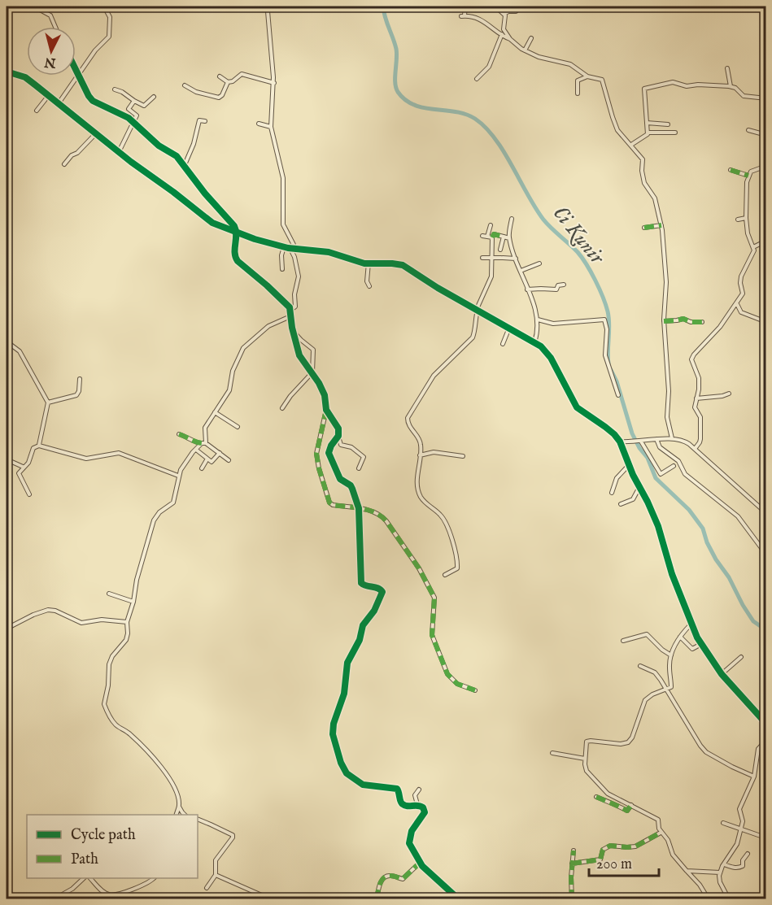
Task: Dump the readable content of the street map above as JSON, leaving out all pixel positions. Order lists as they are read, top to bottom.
{
  "water": ["Ci Kunir"],
  "legend": ["Cycle path", "Path"],
  "scale_bar": "200 m",
  "north": "bottom"
}
